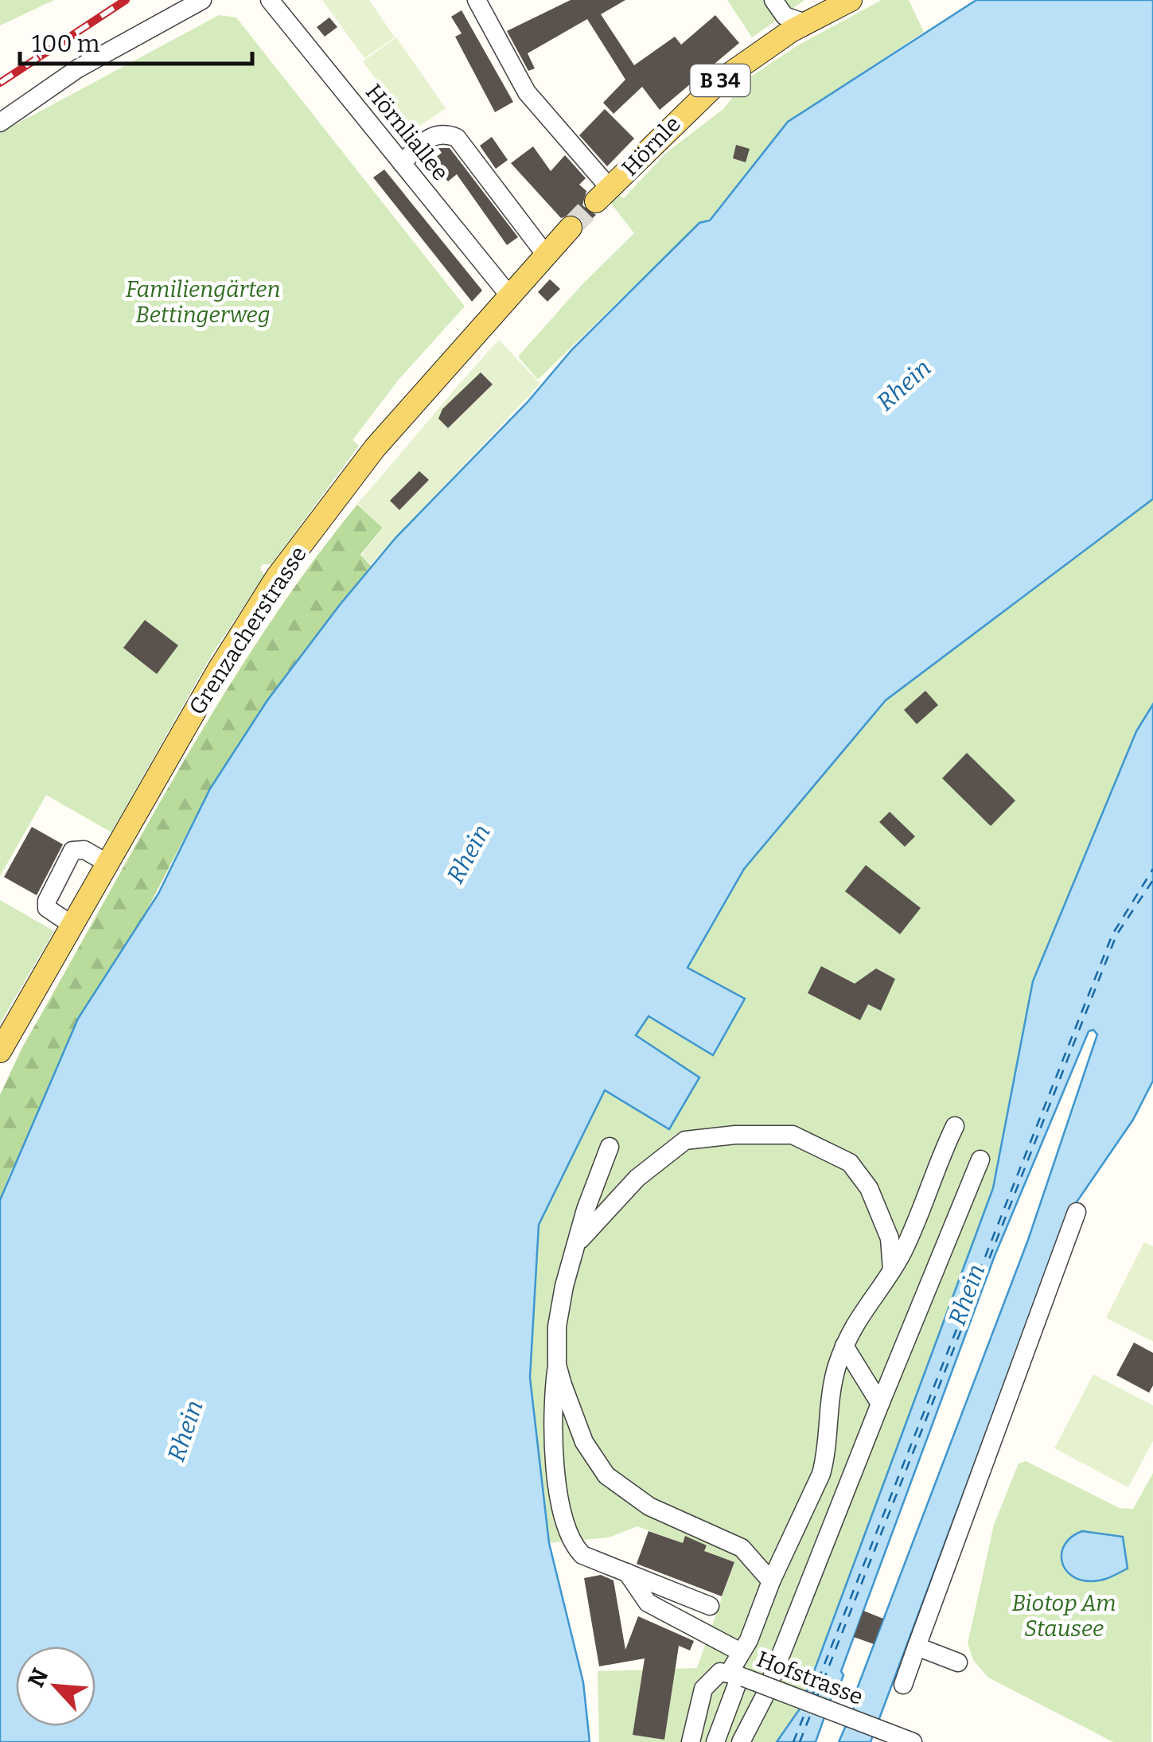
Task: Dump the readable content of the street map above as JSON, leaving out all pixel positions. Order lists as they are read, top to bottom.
{
  "streets": {
    "main road": ["B 34", "Hörnle", "Grenzacherstrasse"],
    "street": ["Hörnliallee", "Hofstrasse"]
  },
  "crossings": [
    ["Hörnliallee", "Grenzacherstrasse"]
  ],
  "water": ["Rhein"],
  "parks": ["Familiengärten Bettingerweg", "Biotop Am Stausee"],
  "scale_bar": "100 m",
  "north": "top left"
}
